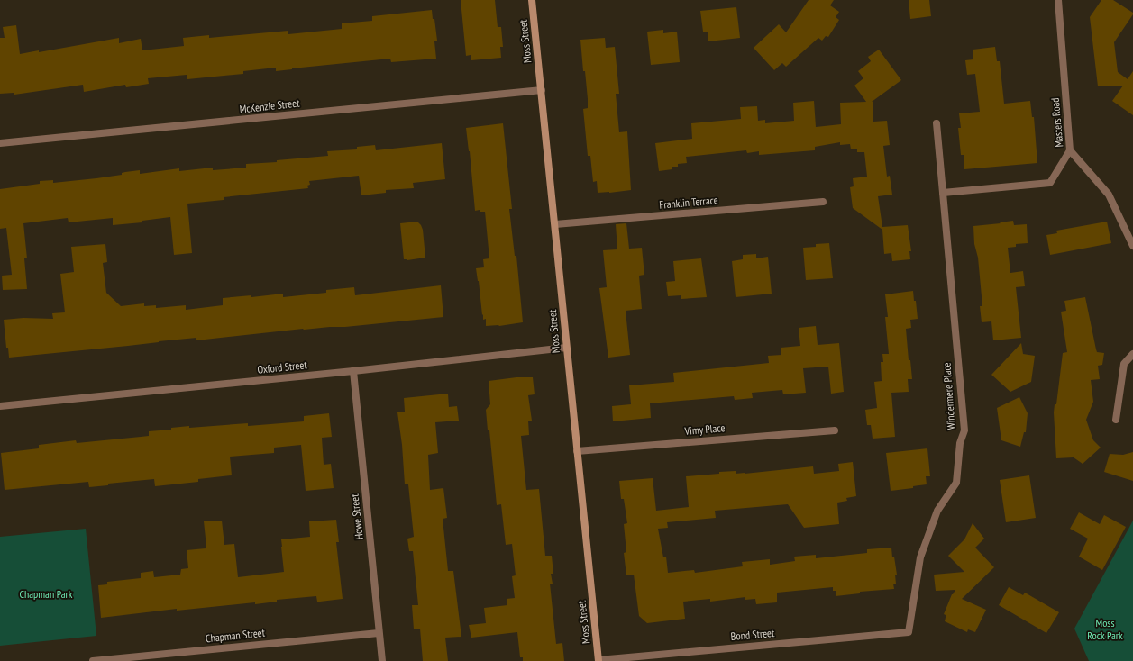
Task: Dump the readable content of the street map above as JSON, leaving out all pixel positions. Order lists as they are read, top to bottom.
{
  "streets": {
    "street": [
      "Moss Street",
      "McKenzie Street",
      "Masters Road",
      "Franklin Terrace",
      "Oxford Street",
      "Windermere Place",
      "Vimy Place",
      "Howe Street",
      "Bond Street",
      "Chapman Street"
    ]
  },
  "crossings": [
    ["Moss Street", "McKenzie Street"],
    ["Moss Street", "Franklin Terrace"],
    ["Moss Street", "Oxford Street"],
    ["Moss Street", "Vimy Place"],
    ["Moss Street", "Bond Street"],
    ["Oxford Street", "Howe Street"],
    ["Windermere Place", "Bond Street"],
    ["Howe Street", "Chapman Street"]
  ],
  "parks": ["Chapman Park", "Moss Rock Park"]
}
